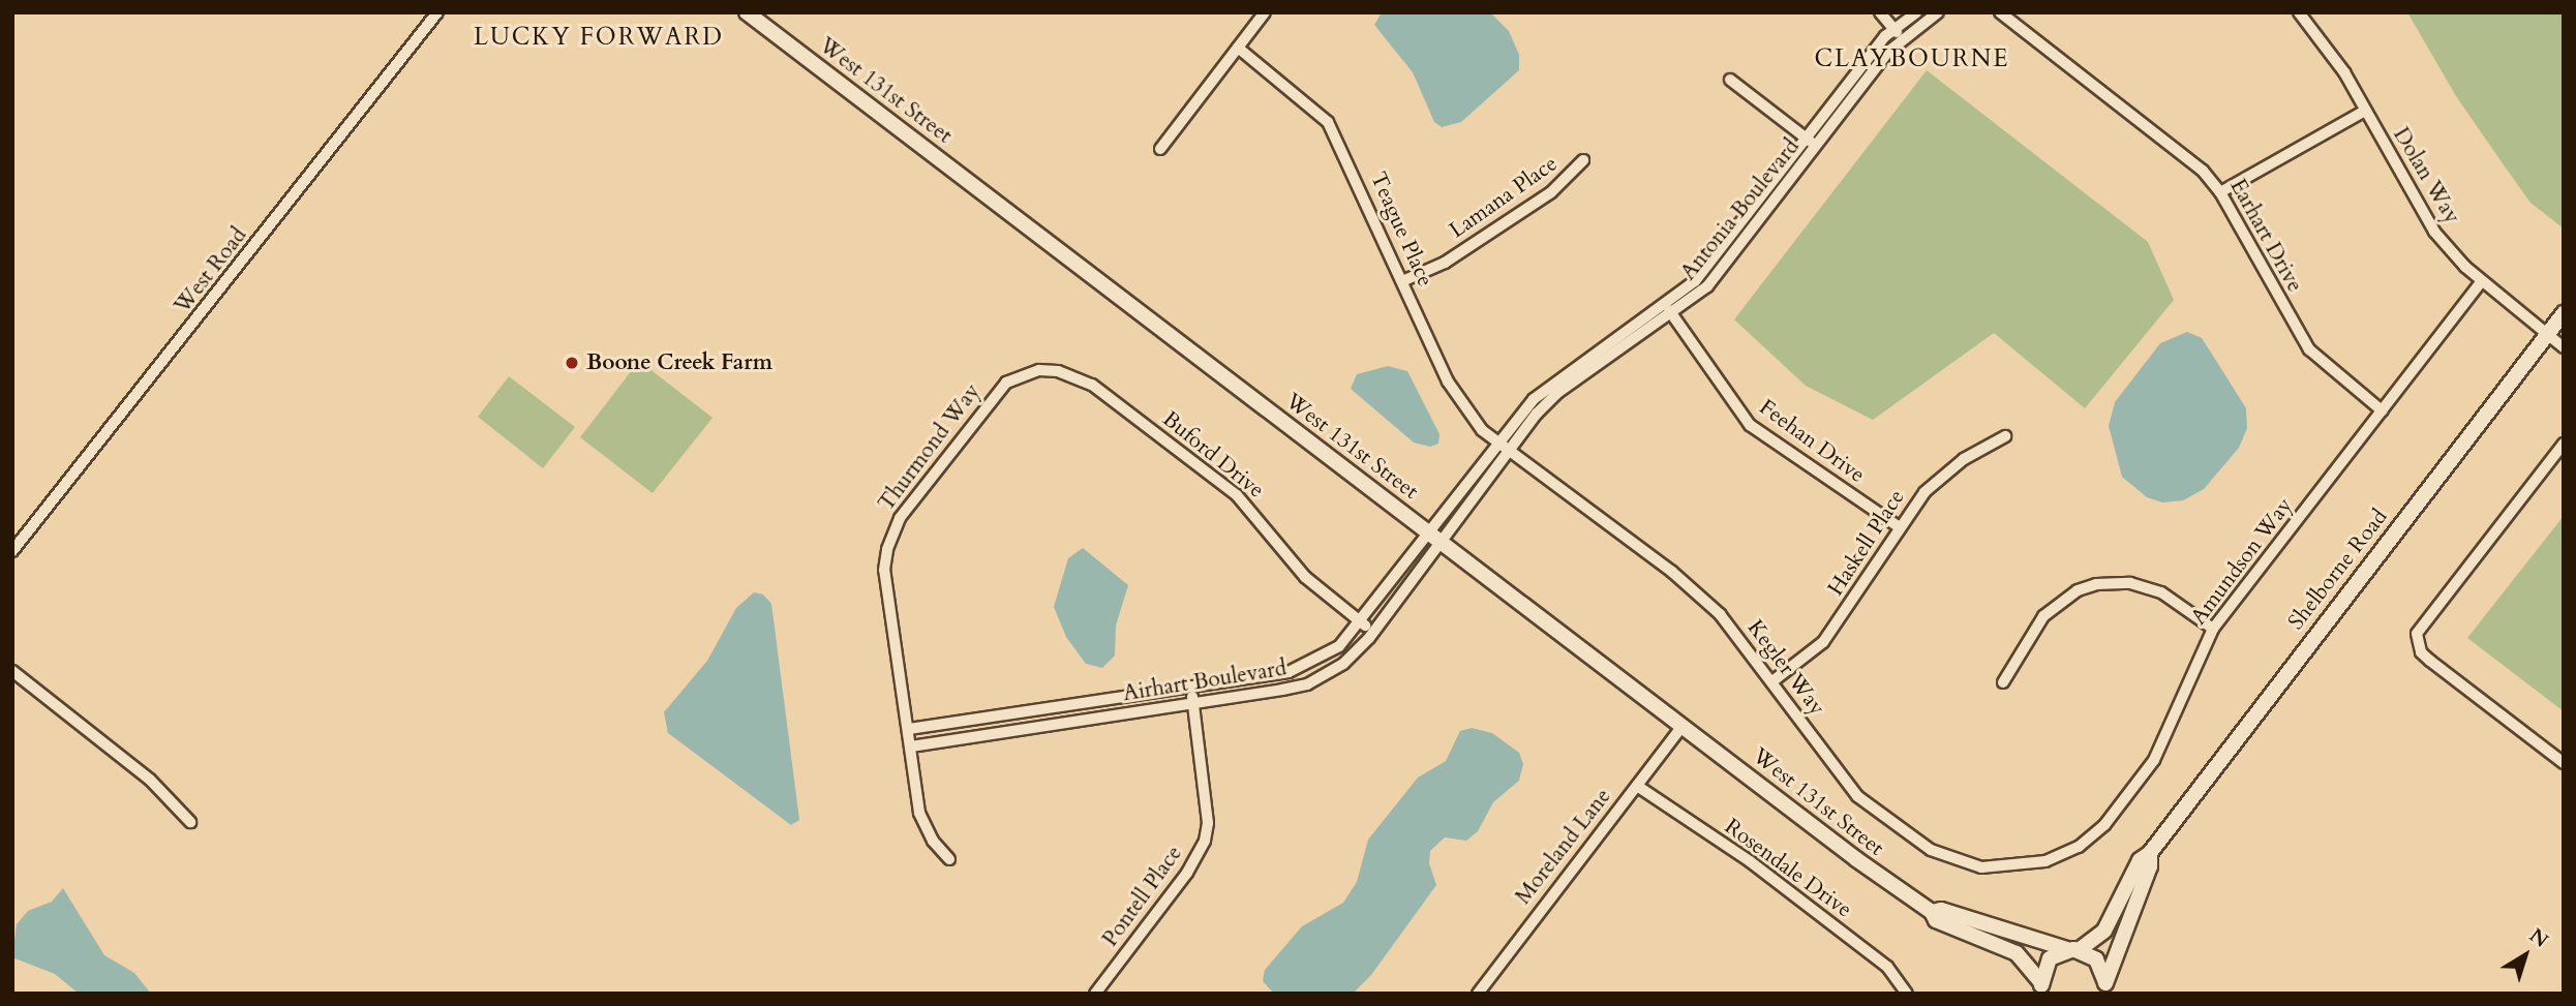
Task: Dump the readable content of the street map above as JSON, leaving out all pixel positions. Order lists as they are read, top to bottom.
{
  "streets": {
    "street": [
      "West 131st Street",
      "Dolan Way",
      "Lamana Place",
      "Antonia Boulevard",
      "Teague Place",
      "Earhart Drive",
      "West Road",
      "Feehan Drive",
      "Thurmond Way",
      "Buford Drive",
      "Haskell Place",
      "Amundson Way",
      "Shelborne Road",
      "Kegler Way",
      "Airhart Boulevard",
      "Moreland Lane",
      "Rosendale Drive",
      "Pontell Place"
    ]
  },
  "crossings": [
    ["West 131st Street", "Antonia Boulevard"],
    ["West 131st Street", "Shelborne Road"],
    ["West 131st Street", "Airhart Boulevard"],
    ["West 131st Street", "Moreland Lane"],
    ["Dolan Way", "Amundson Way"],
    ["Dolan Way", "Shelborne Road"],
    ["Lamana Place", "Teague Place"],
    ["Antonia Boulevard", "Teague Place"],
    ["Antonia Boulevard", "Feehan Drive"],
    ["Antonia Boulevard", "Kegler Way"],
    ["Antonia Boulevard", "Airhart Boulevard"],
    ["Teague Place", "Kegler Way"],
    ["Earhart Drive", "Amundson Way"],
    ["Feehan Drive", "Haskell Place"],
    ["Thurmond Way", "Buford Drive"],
    ["Thurmond Way", "Airhart Boulevard"],
    ["Buford Drive", "Airhart Boulevard"],
    ["Haskell Place", "Kegler Way"],
    ["Amundson Way", "Kegler Way"],
    ["Airhart Boulevard", "Pontell Place"],
    ["Moreland Lane", "Rosendale Drive"]
  ],
  "districts": ["LUCKY FORWARD", "CLAYBOURNE"],
  "places": ["Boone Creek Farm"],
  "north": "top right"
}
